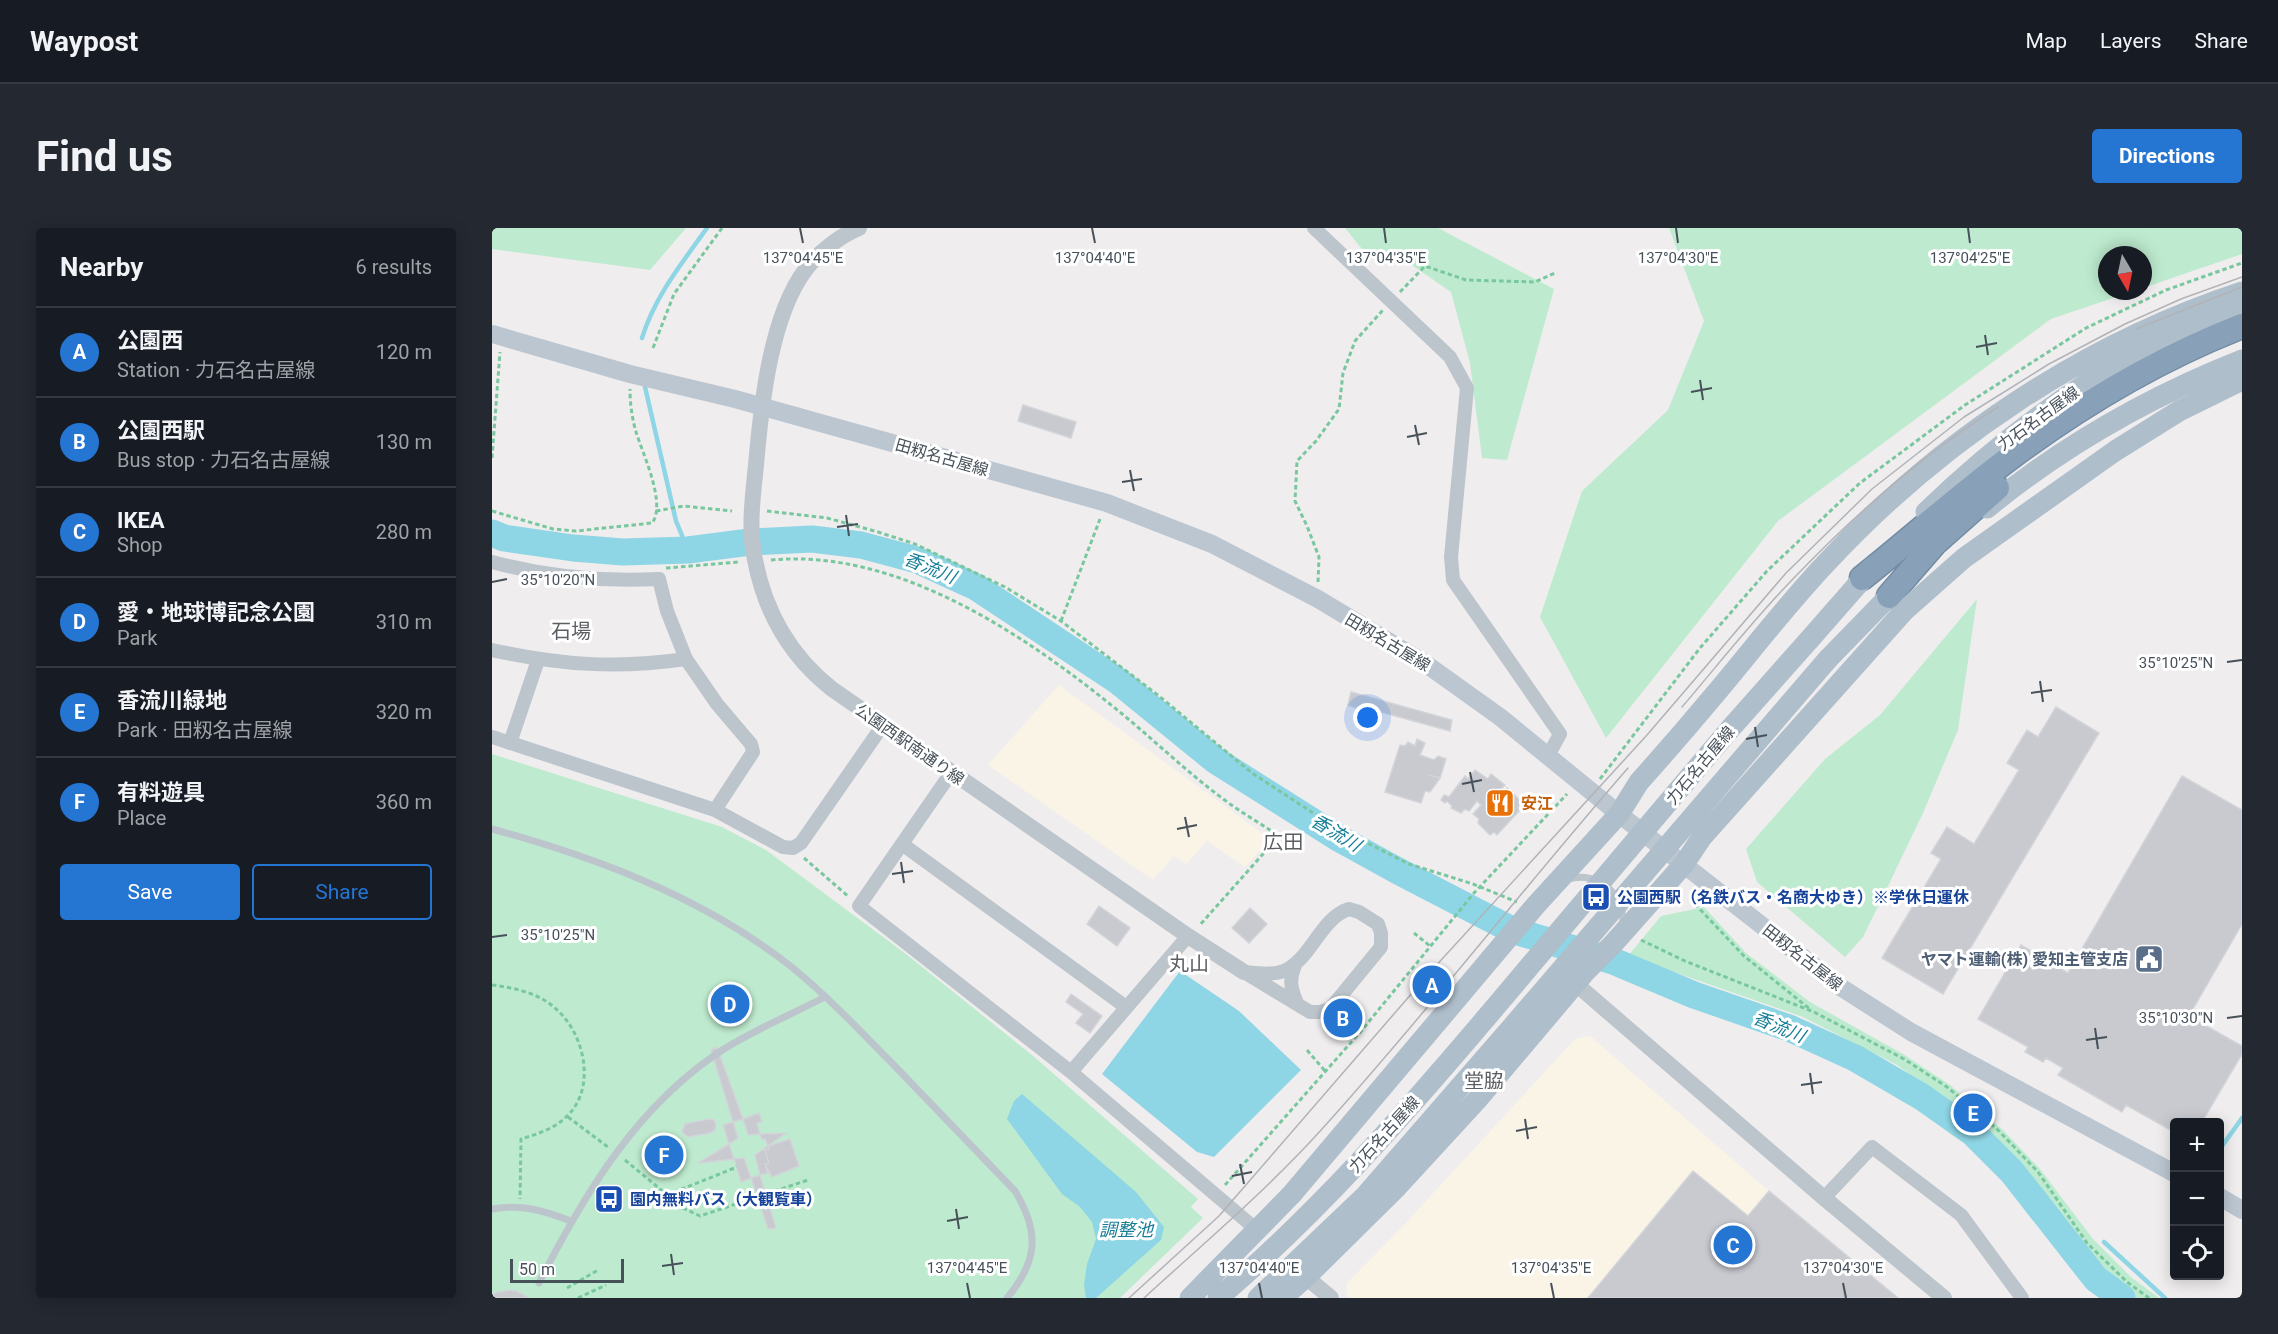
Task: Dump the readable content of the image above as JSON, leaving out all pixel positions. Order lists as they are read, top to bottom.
{
  "streets": {
    "main road": ["力石名古屋線", "田籾名古屋線"],
    "street": ["公園西駅南通り線"]
  },
  "crossings": [
    ["田籾名古屋線", "公園西駅南通り線"]
  ],
  "districts": [
    "石場",
    "広田",
    "丸山",
    "堂脇"
  ],
  "water": ["香流川", "調整池"],
  "places": {
    "restaurant": ["安江"],
    "bus stop": ["公園西駅（名鉄バス・名商大ゆき）※学休日運休", "園内無料バス（大観覧車）"],
    "public building": ["ヤマト運輸(株) 愛知主管支店"]
  },
  "scale_bar": "50 m",
  "north": "bottom",
  "page": {
    "header": "Waypost",
    "nav": ["Map", "Layers", "Share"],
    "buttons": [
      "Directions",
      ["Save", "Share"]
    ],
    "title": "Find us",
    "heading": ["Nearby", "6 results"],
    "list": [
      {
        "mark": "A",
        "name": "公園西",
        "note": "Station · 力石名古屋線",
        "value": "120 m"
      },
      {
        "mark": "B",
        "name": "公園西駅",
        "note": "Bus stop · 力石名古屋線",
        "value": "130 m"
      },
      {
        "mark": "C",
        "name": "IKEA",
        "note": "Shop",
        "value": "280 m"
      },
      {
        "mark": "D",
        "name": "愛・地球博記念公園",
        "note": "Park",
        "value": "310 m"
      },
      {
        "mark": "E",
        "name": "香流川緑地",
        "note": "Park · 田籾名古屋線",
        "value": "320 m"
      },
      {
        "mark": "F",
        "name": "有料遊具",
        "note": "Place",
        "value": "360 m"
      }
    ],
    "pins": [
      "A",
      "D",
      "B",
      "E",
      "F",
      "C"
    ],
    "map_buttons": ["+", "−"],
    "scale": "50 m"
  },
  "coordinates": [
    "137°04'30\"E",
    "137°04'45\"E",
    "137°04'40\"E",
    "137°04'35\"E",
    "137°04'25\"E",
    "35°10'20\"N",
    "35°10'25\"N",
    "35°10'30\"N"
  ]
}
